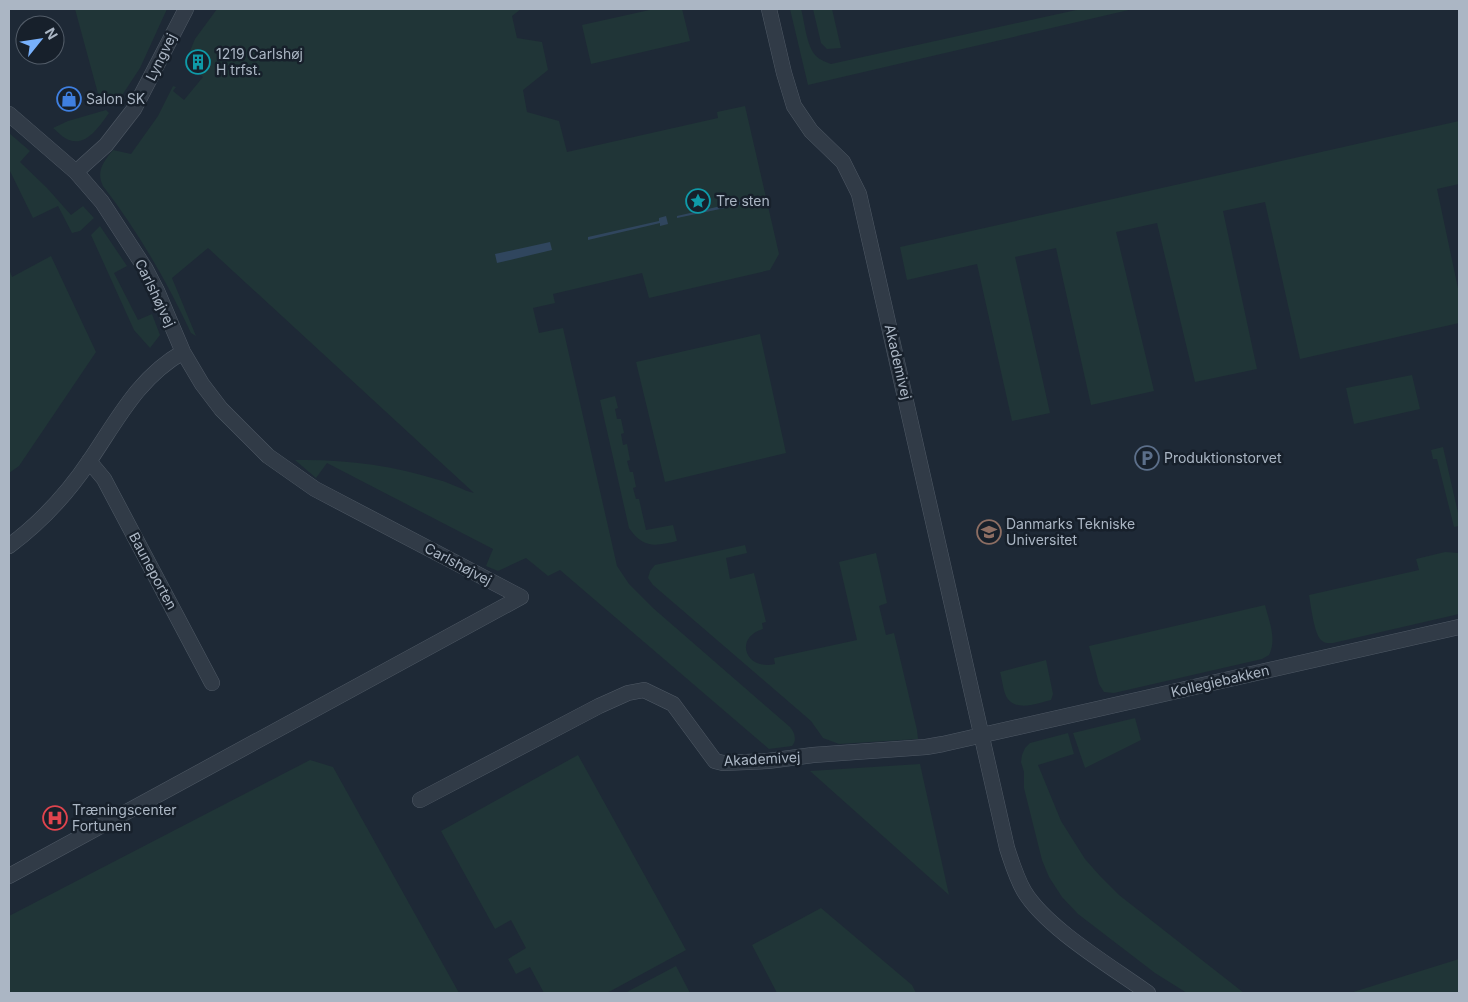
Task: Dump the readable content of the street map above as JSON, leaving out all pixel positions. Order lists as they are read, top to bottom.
{
  "streets": {
    "street": [
      "Lyngvej",
      "Carlshøjvej",
      "Akademivej",
      "Bauneporten",
      "Kollegiebakken"
    ]
  },
  "crossings": [
    ["Lyngvej", "Carlshøjvej"],
    ["Akademivej", "Kollegiebakken"]
  ],
  "places": {
    "building": ["1219 Carlshøj H trfst."],
    "shop": ["Salon SK"],
    "place": ["Tre sten"],
    "parking": ["Produktionstorvet"],
    "school or university": ["Danmarks Tekniske Universitet"],
    "hospital": ["Træningscenter Fortunen"]
  },
  "north": "top right"
}
